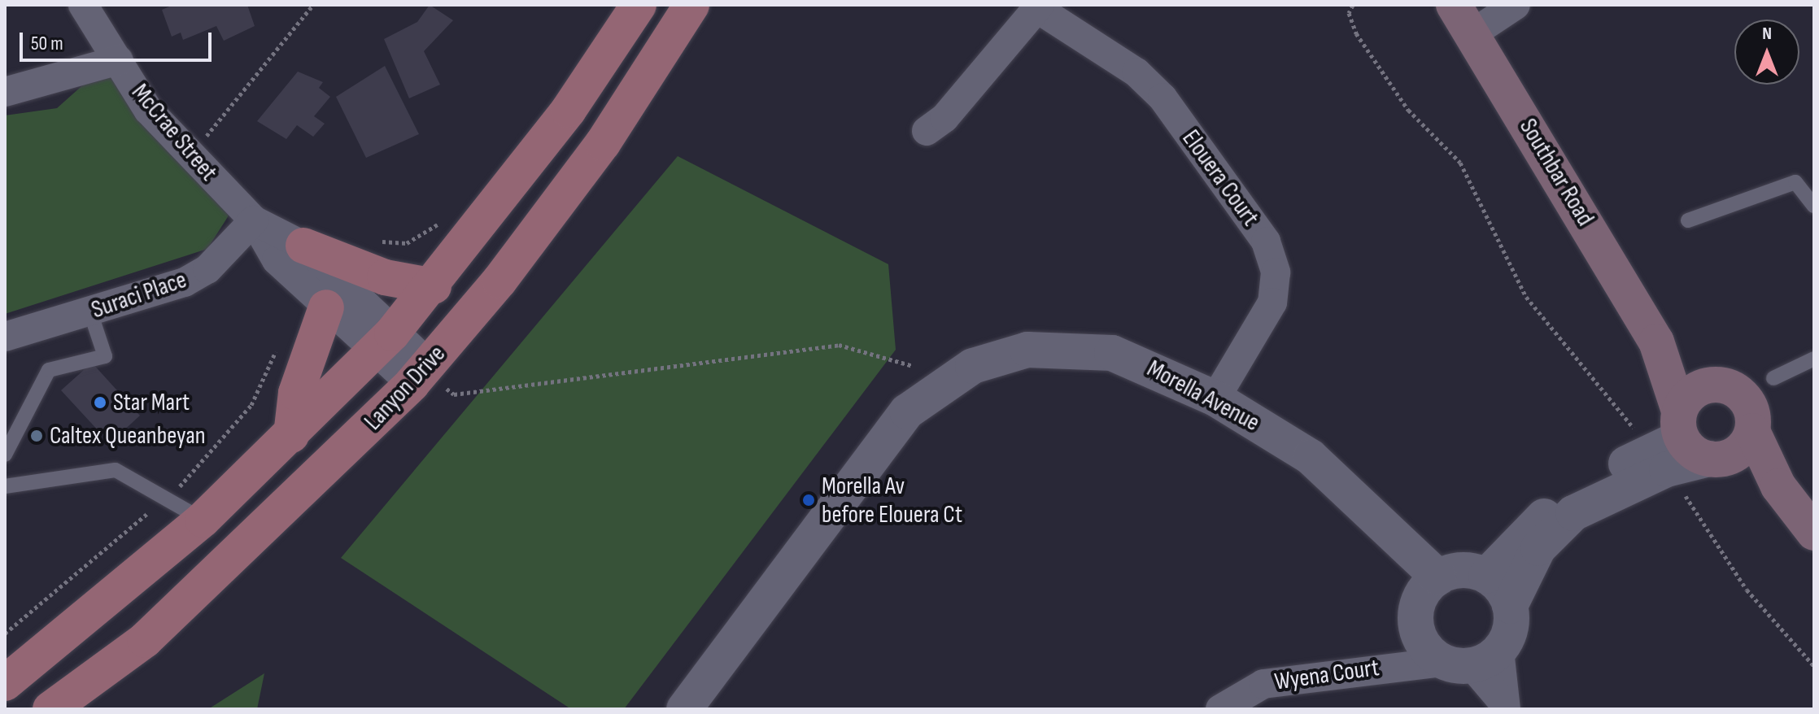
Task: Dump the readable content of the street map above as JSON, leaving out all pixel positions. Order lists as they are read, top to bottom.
{
  "streets": {
    "main road": ["Southbar Road", "Lanyon Drive"],
    "street": [
      "McCrae Street",
      "Elouera Court",
      "Suraci Place",
      "Morella Avenue",
      "Wyena Court"
    ]
  },
  "crossings": [
    ["McCrae Street", "Suraci Place"],
    ["McCrae Street", "Lanyon Drive"],
    ["Elouera Court", "Morella Avenue"],
    ["Morella Avenue", "Wyena Court"]
  ],
  "places": ["Star Mart", "Caltex Queanbeyan", "Morella Av before Elouera Ct"],
  "scale_bar": "50 m",
  "north": "top"
}
